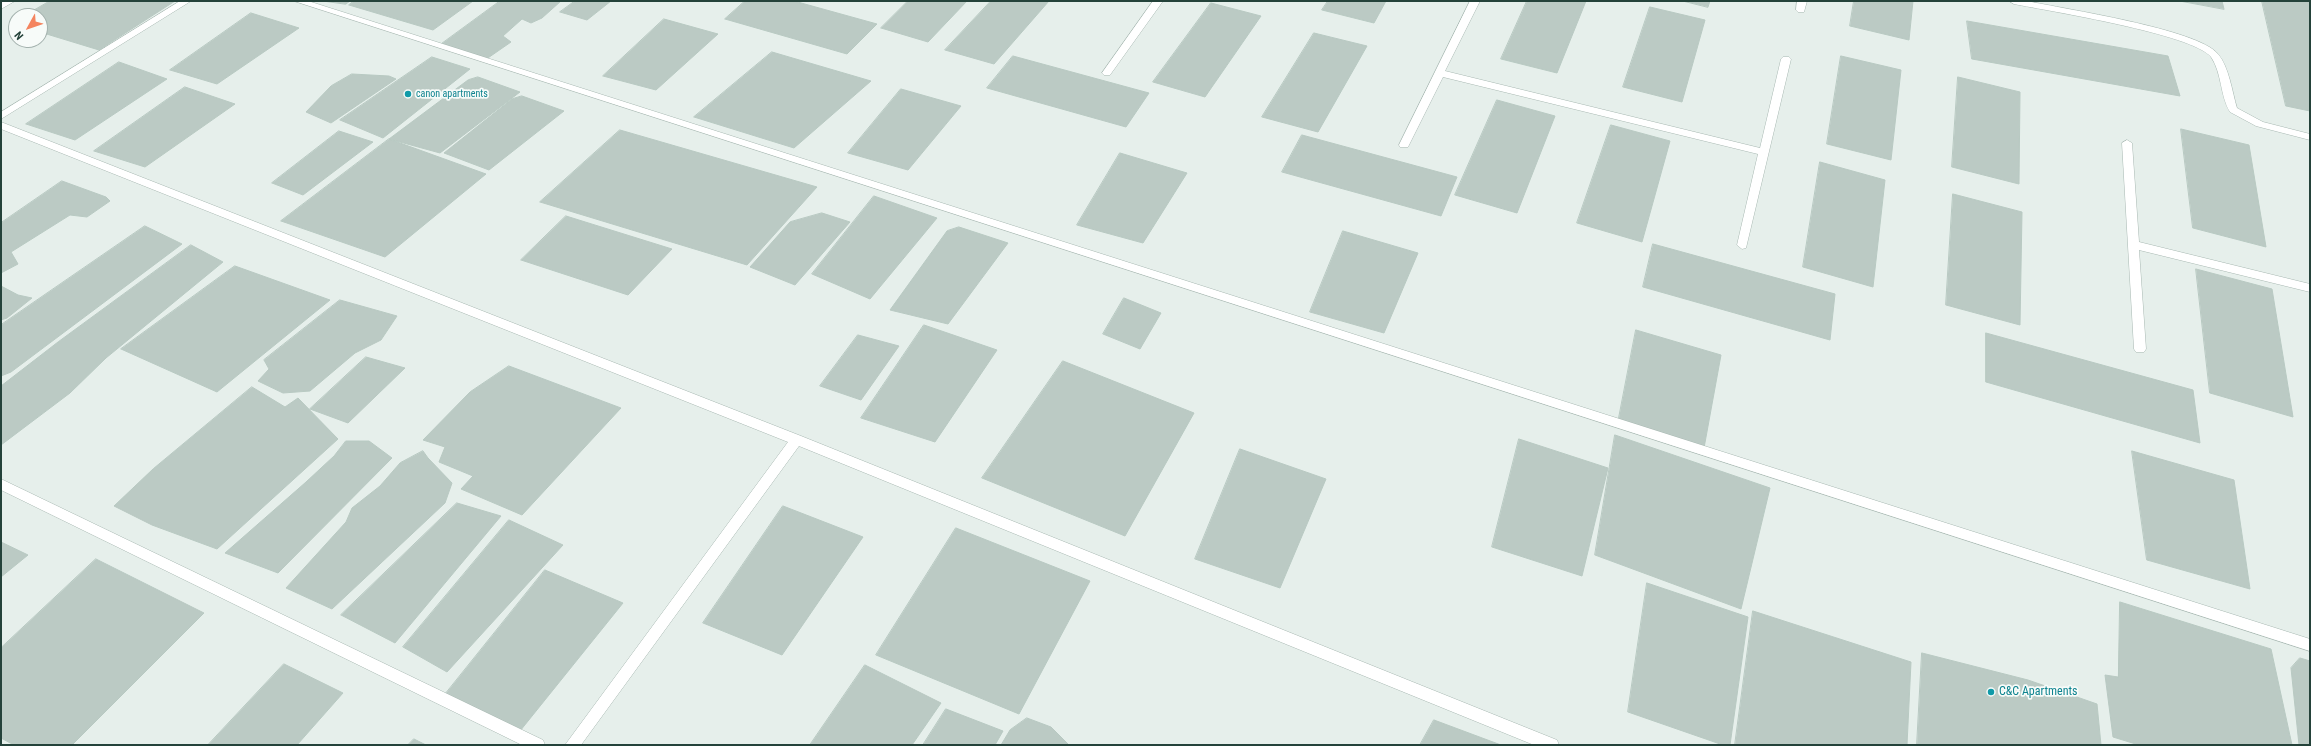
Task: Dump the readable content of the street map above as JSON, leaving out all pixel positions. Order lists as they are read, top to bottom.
{
  "places": ["canon apartments", "C&C Apartments"],
  "north": "bottom left"
}
